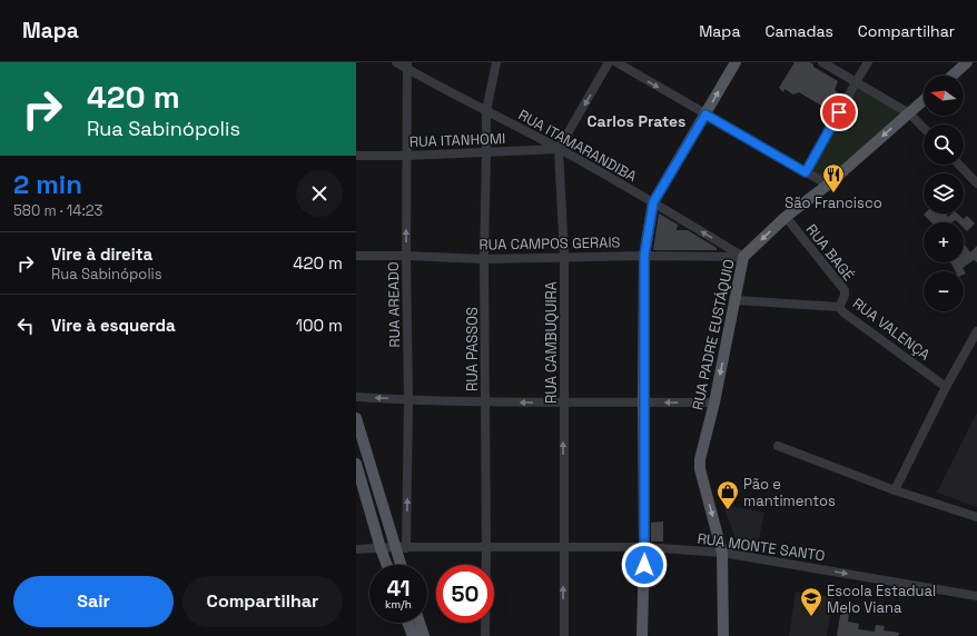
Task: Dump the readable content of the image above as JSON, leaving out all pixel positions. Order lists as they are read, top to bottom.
{
  "streets": {
    "main road": ["RUA PADRE EUSTÁQUIO"],
    "street": [
      "RUA ITANHOMI",
      "RUA ITAMARANDIBA",
      "RUA CAMPOS GERAIS",
      "RUA BAGÉ",
      "RUA AREADO",
      "RUA VALENÇA",
      "RUA CAMBUQUIRA",
      "RUA PASSOS",
      "RUA MONTE SANTO"
    ]
  },
  "crossings": [
    ["RUA ITANHOMI", "RUA ITAMARANDIBA"],
    ["RUA ITANHOMI", "RUA AREADO"],
    ["RUA ITANHOMI", "RUA CAMBUQUIRA"],
    ["RUA ITANHOMI", "RUA PASSOS"],
    ["RUA ITAMARANDIBA", "RUA CAMPOS GERAIS"],
    ["RUA ITAMARANDIBA", "RUA AREADO"],
    ["RUA ITAMARANDIBA", "RUA PADRE EUSTÁQUIO"],
    ["RUA ITAMARANDIBA", "RUA CAMBUQUIRA"],
    ["RUA ITAMARANDIBA", "RUA PASSOS"],
    ["RUA CAMPOS GERAIS", "RUA AREADO"],
    ["RUA CAMPOS GERAIS", "RUA PADRE EUSTÁQUIO"],
    ["RUA CAMPOS GERAIS", "RUA CAMBUQUIRA"],
    ["RUA CAMPOS GERAIS", "RUA PASSOS"],
    ["RUA BAGÉ", "RUA VALENÇA"],
    ["RUA BAGÉ", "RUA PADRE EUSTÁQUIO"],
    ["RUA AREADO", "RUA MONTE SANTO"],
    ["RUA VALENÇA", "RUA PADRE EUSTÁQUIO"],
    ["RUA PADRE EUSTÁQUIO", "RUA MONTE SANTO"],
    ["RUA CAMBUQUIRA", "RUA MONTE SANTO"],
    ["RUA PASSOS", "RUA MONTE SANTO"]
  ],
  "one_way": ["RUA AREADO", "RUA CAMBUQUIRA", "RUA MONTE SANTO"],
  "districts": ["Carlos Prates"],
  "places": {
    "restaurant": ["São Francisco"],
    "shop": ["Pão e mantimentos"],
    "school or university": ["Escola Estadual Melo Viana"]
  },
  "north": "left",
  "page": {
    "header": "Mapa",
    "nav": ["Mapa", "Camadas", "Compartilhar"],
    "turn": ["420 m", "Rua Sabinópolis"],
    "map_buttons": ["+", "−"],
    "heading": ["2 min", "580 m · 14:23"],
    "list": [
      {
        "name": "Vire à direita",
        "note": "Rua Sabinópolis",
        "value": "420 m"
      },
      {
        "name": "Vire à esquerda",
        "value": "100 m"
      }
    ],
    "speed": "41 km/h",
    "limit": "50",
    "buttons": ["Sair", "Compartilhar"]
  }
}
